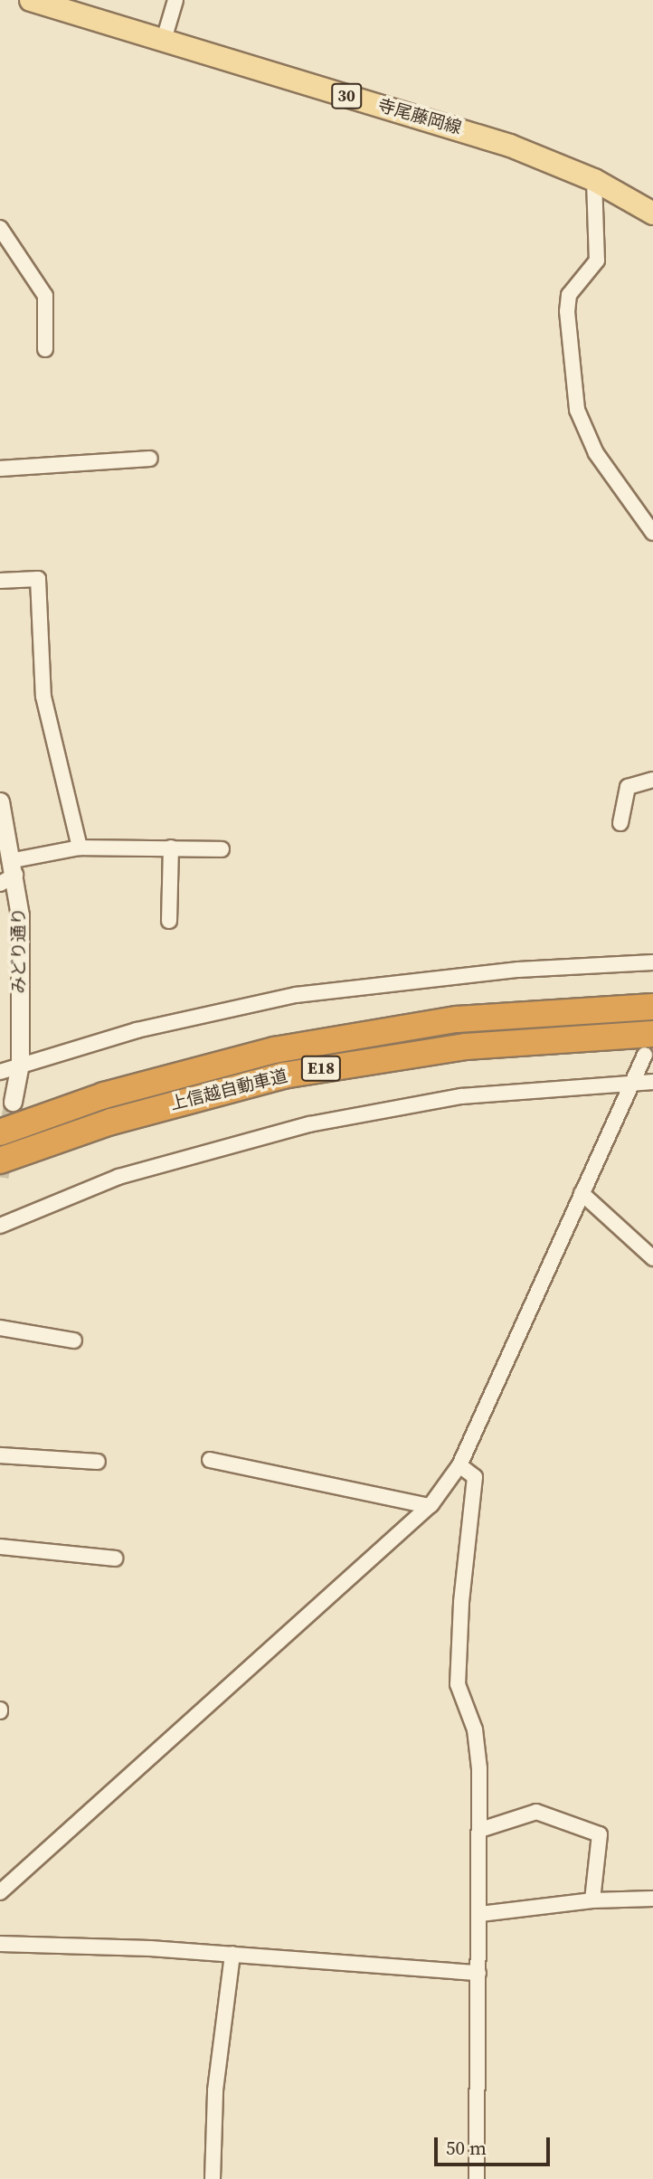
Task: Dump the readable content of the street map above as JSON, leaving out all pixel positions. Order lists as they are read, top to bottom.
{
  "streets": {
    "highway": ["E18", "上信越自動車道"],
    "main road": ["30", "寺尾藤岡線"],
    "street": ["みどり通り"]
  },
  "scale_bar": "50 m"
}
